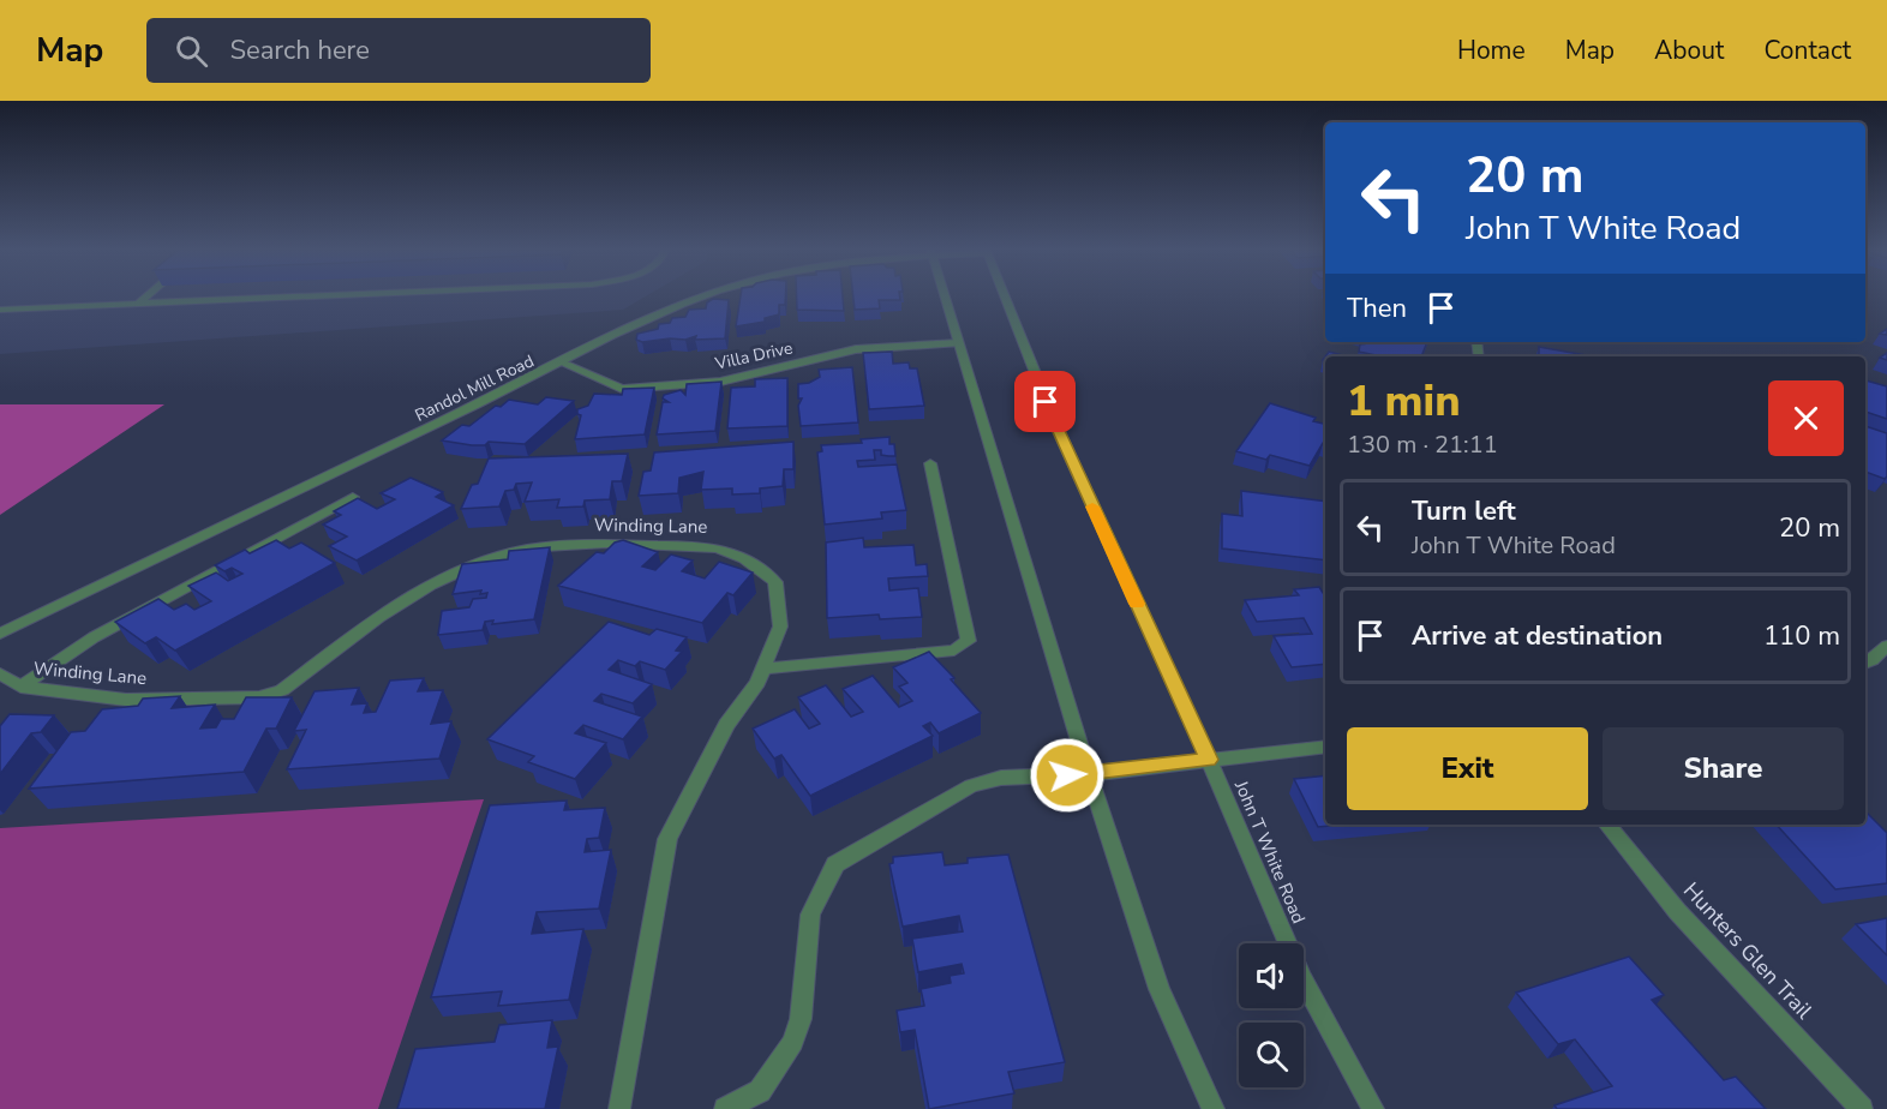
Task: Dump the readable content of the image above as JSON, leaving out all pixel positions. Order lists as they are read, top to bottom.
{
  "streets": {
    "street": [
      "Villa Drive",
      "Randol Mill Road",
      "Winding Lane",
      "John T White Road",
      "Hunters Glen Trail"
    ]
  },
  "crossings": [
    ["Villa Drive", "Randol Mill Road"]
  ],
  "page": {
    "header": "Map",
    "search": "Search here",
    "nav": [
      "Home",
      "Map",
      "About",
      "Contact"
    ],
    "turn": ["20 m", "John T White Road"],
    "then": "Then",
    "heading": ["1 min", "130 m · 21:11"],
    "list": [
      {
        "name": "Turn left",
        "note": "John T White Road",
        "value": "20 m"
      },
      {
        "name": "Arrive at destination",
        "value": "110 m"
      }
    ],
    "buttons": ["Exit", "Share"]
  }
}
